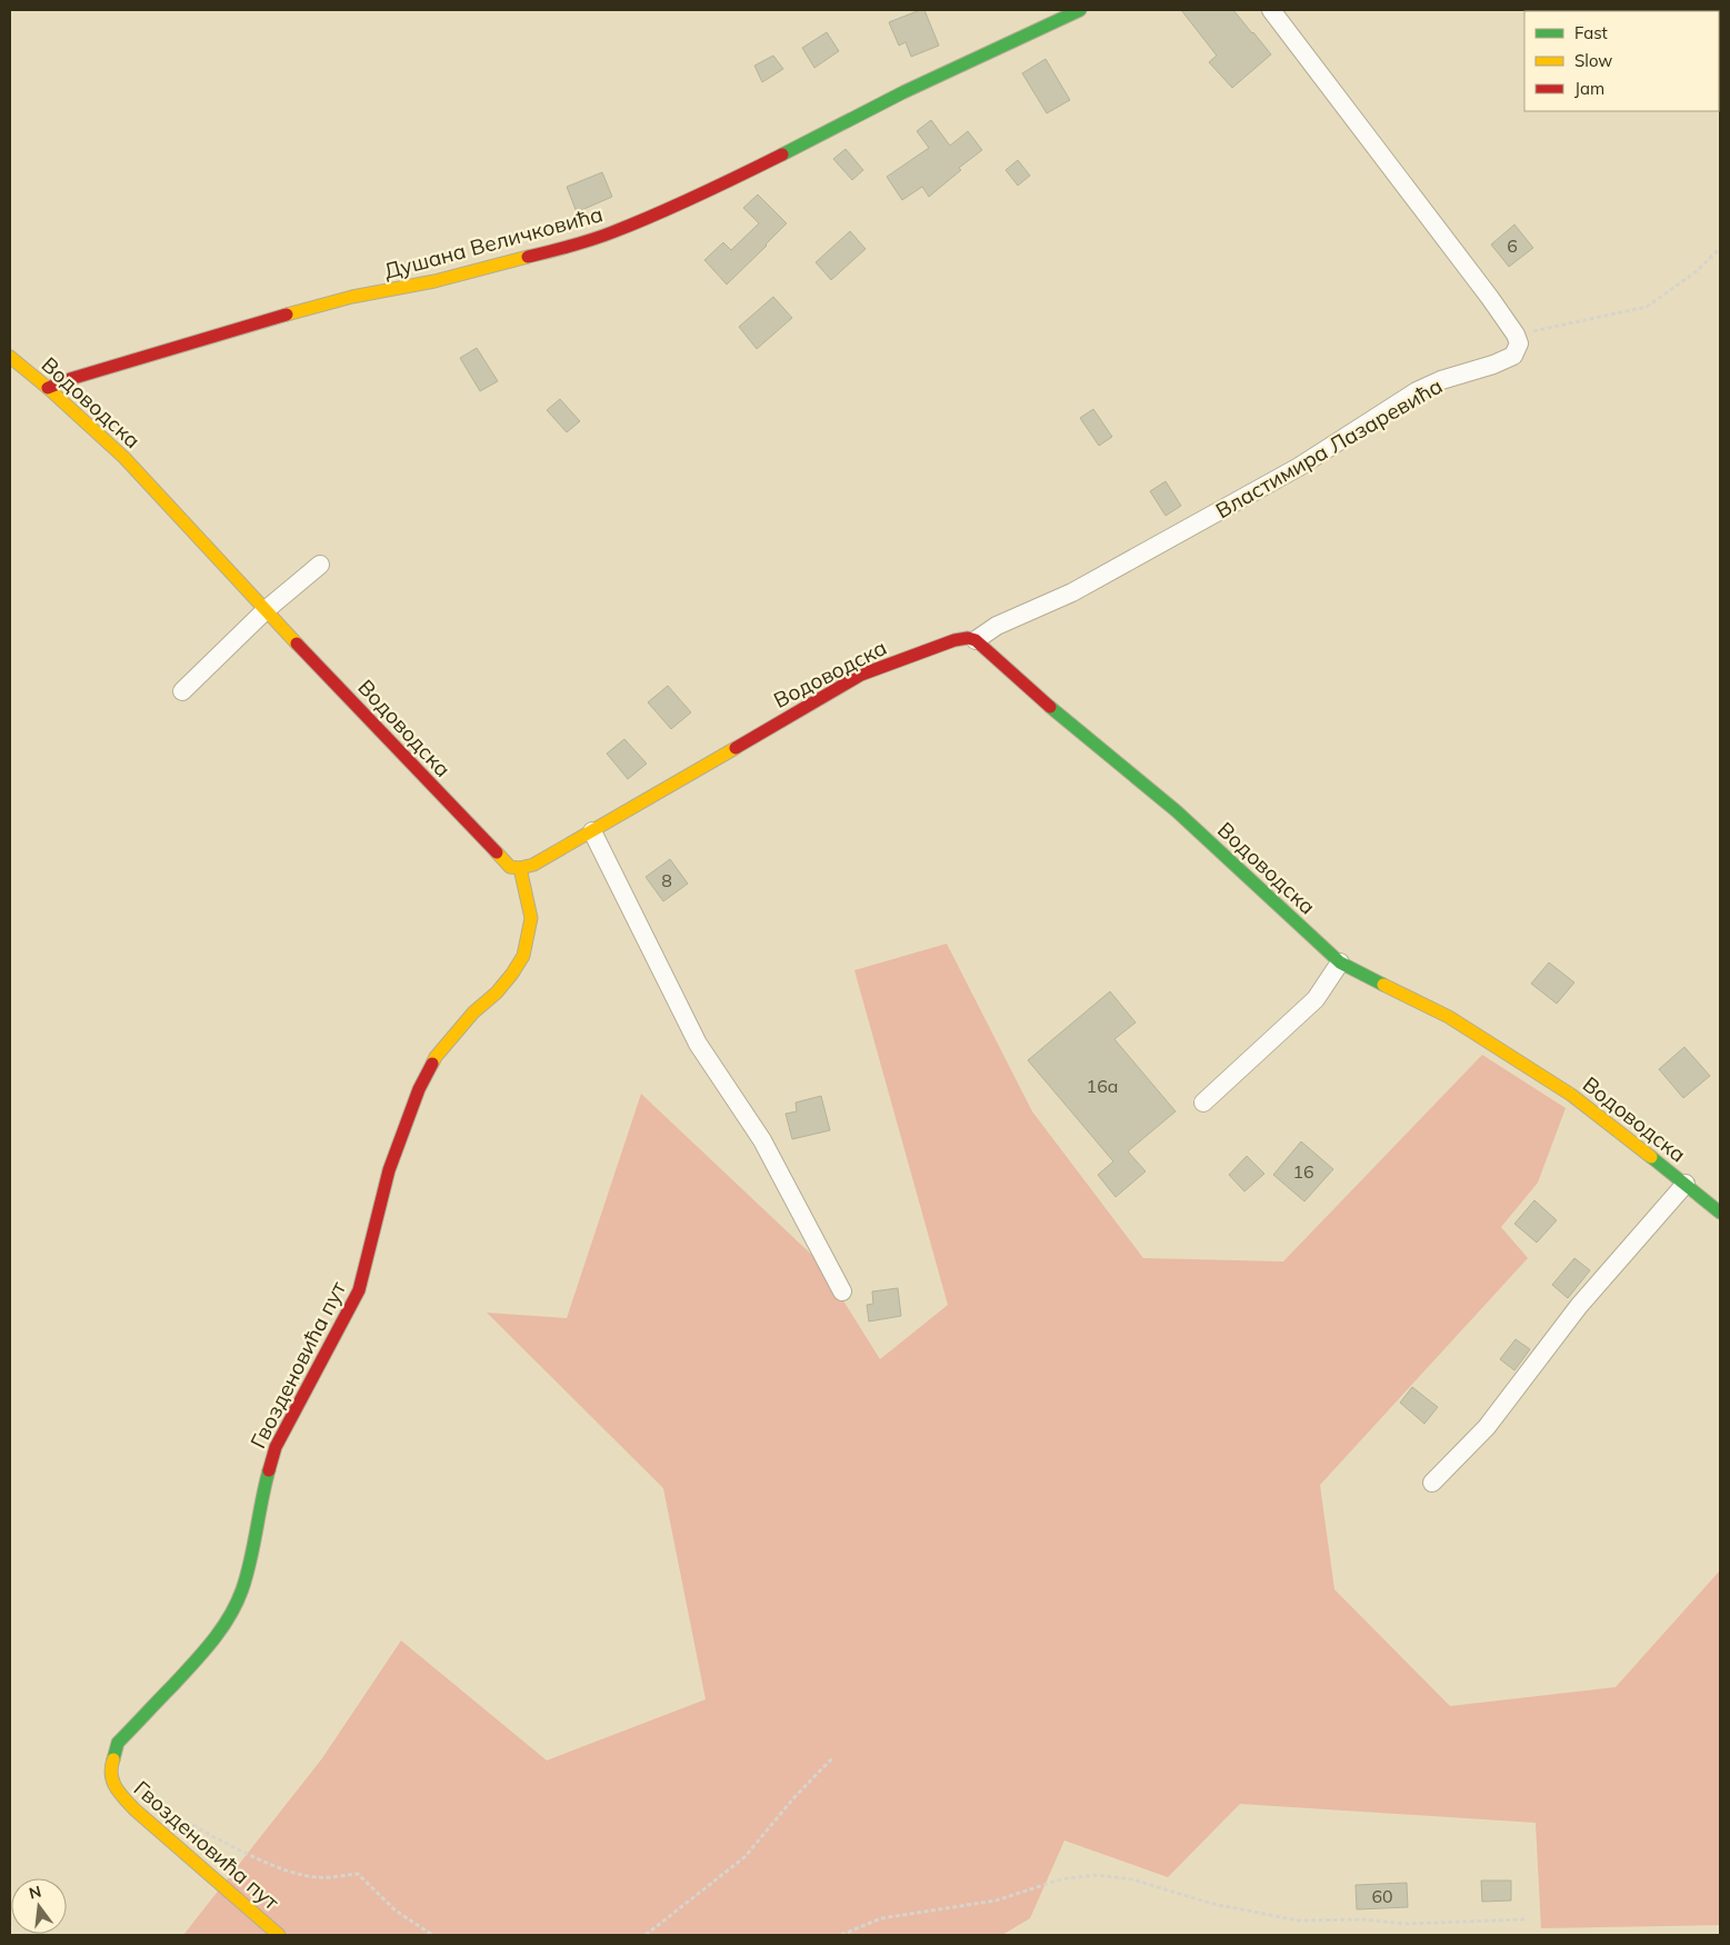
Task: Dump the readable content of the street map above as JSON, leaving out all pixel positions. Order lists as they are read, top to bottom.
{
  "streets": {
    "street": [
      "Душана Величковића",
      "Водоводска",
      "Властимира Лазаревића",
      "Гвозденовића пут"
    ]
  },
  "crossings": [
    ["Душана Величковића", "Водоводска"],
    ["Водоводска", "Властимира Лазаревића"],
    ["Водоводска", "Гвозденовића пут"]
  ],
  "house_numbers": [
    "6",
    "8",
    "16a",
    "16",
    "60"
  ],
  "legend": ["Fast", "Slow", "Jam"],
  "north": "top"
}
